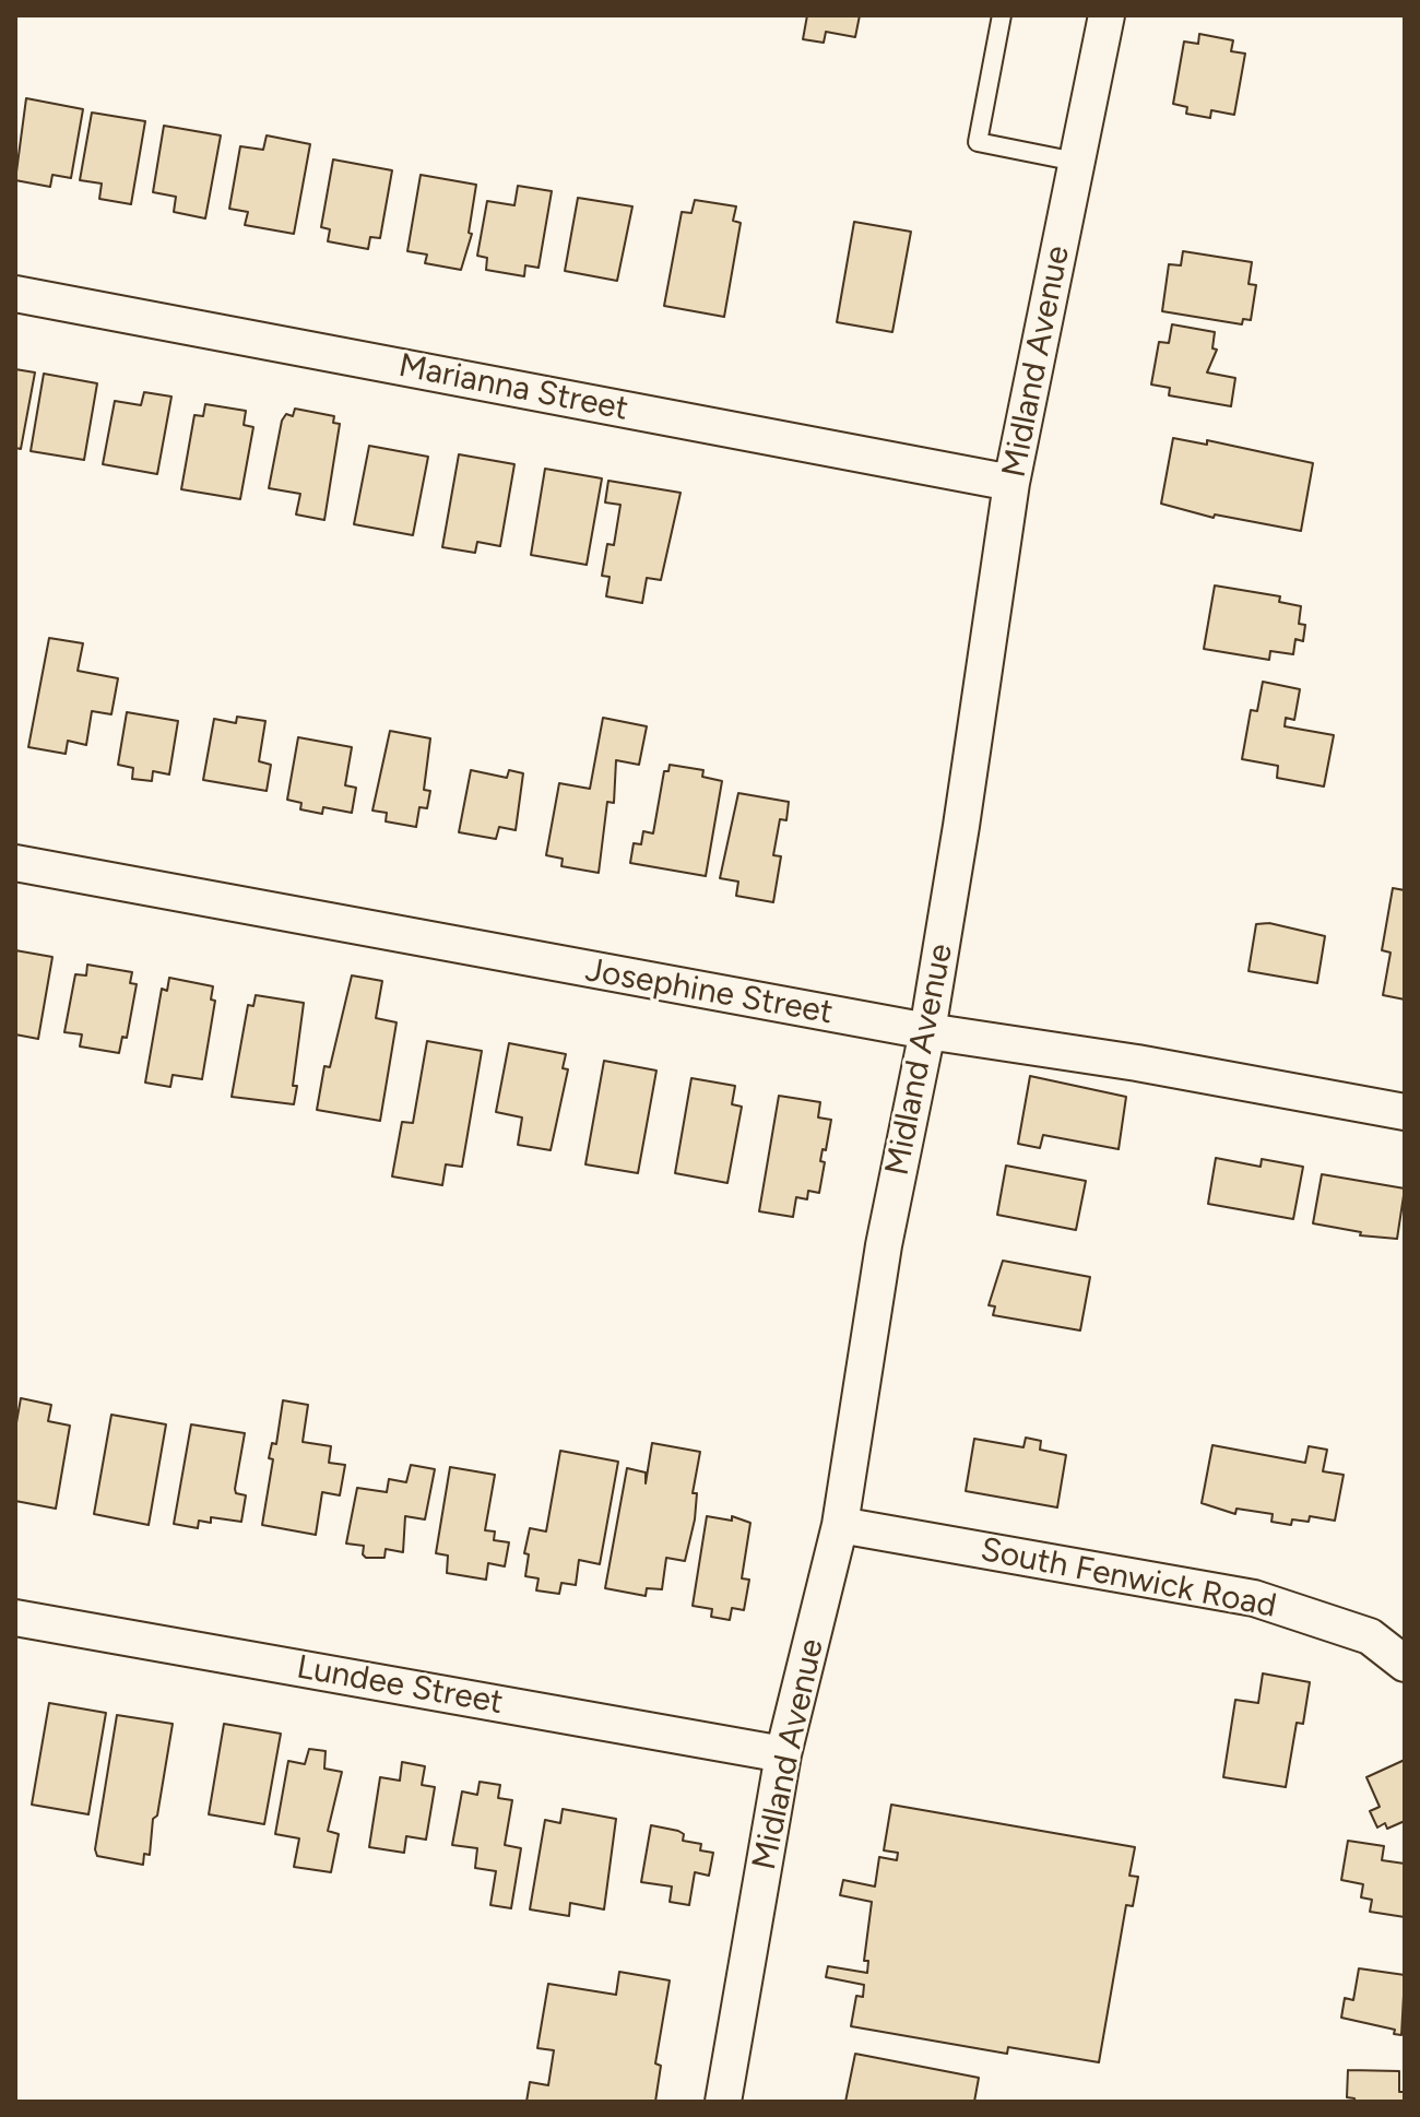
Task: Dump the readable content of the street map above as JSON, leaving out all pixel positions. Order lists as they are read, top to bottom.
{
  "streets": {
    "street": [
      "Midland Avenue",
      "Marianna Street",
      "Josephine Street",
      "South Fenwick Road",
      "Lundee Street"
    ]
  },
  "crossings": [
    ["Midland Avenue", "Marianna Street"],
    ["Midland Avenue", "Josephine Street"],
    ["Midland Avenue", "South Fenwick Road"],
    ["Midland Avenue", "Lundee Street"]
  ]
}
